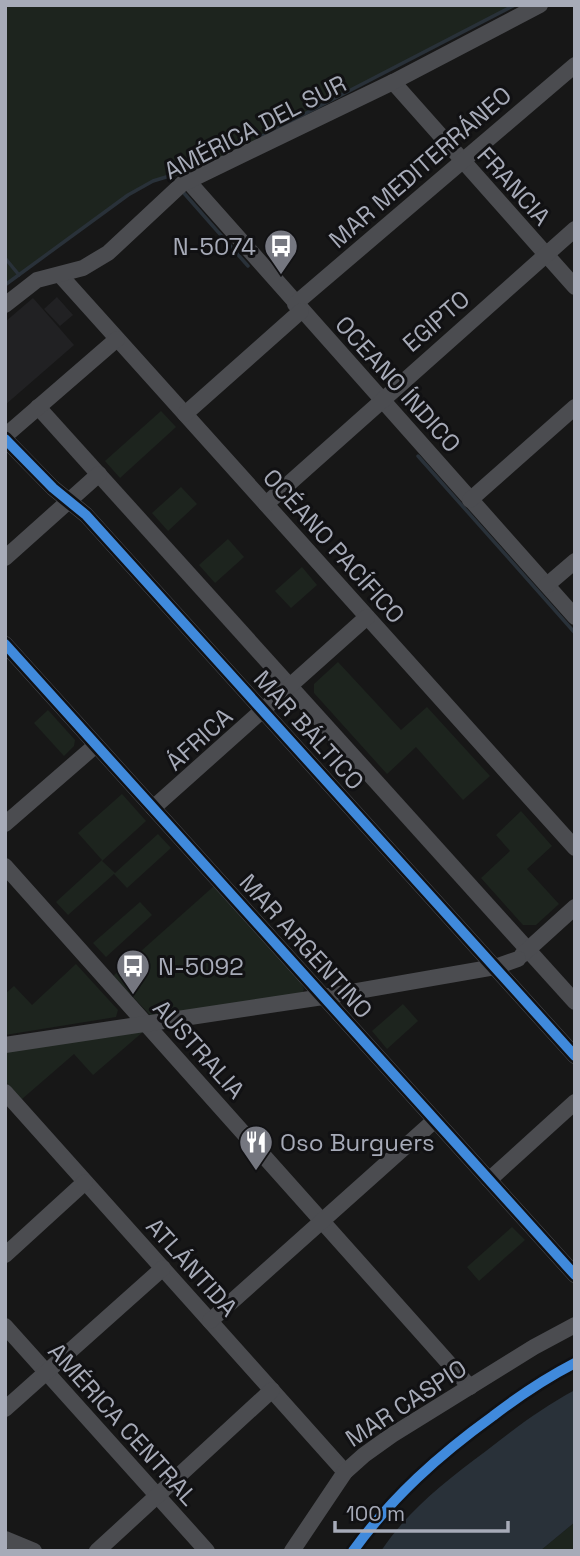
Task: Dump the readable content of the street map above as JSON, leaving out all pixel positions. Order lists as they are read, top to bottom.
{
  "streets": {
    "street": [
      "AMÉRICA DEL SUR",
      "MAR MEDITERRÁNEO",
      "FRANCIA",
      "EGIPTO",
      "OCEANO ÍNDICO",
      "OCÉANO PACÍFICO",
      "MAR BÁLTICO",
      "ÁFRICA",
      "MAR ARGENTINO",
      "AUSTRALIA",
      "ATLÁNTIDA",
      "MAR CASPIO",
      "AMÉRICA CENTRAL"
    ]
  },
  "crossings": [
    ["AMÉRICA DEL SUR", "FRANCIA"],
    ["AMÉRICA DEL SUR", "OCEANO ÍNDICO"],
    ["AMÉRICA DEL SUR", "OCÉANO PACÍFICO"],
    ["MAR MEDITERRÁNEO", "FRANCIA"],
    ["MAR MEDITERRÁNEO", "OCEANO ÍNDICO"],
    ["MAR MEDITERRÁNEO", "OCÉANO PACÍFICO"],
    ["FRANCIA", "EGIPTO"],
    ["EGIPTO", "OCEANO ÍNDICO"],
    ["EGIPTO", "OCÉANO PACÍFICO"],
    ["OCÉANO PACÍFICO", "ÁFRICA"],
    ["MAR BÁLTICO", "ÁFRICA"],
    ["ÁFRICA", "MAR ARGENTINO"],
    ["AUSTRALIA", "MAR CASPIO"],
    ["ATLÁNTIDA", "MAR CASPIO"]
  ],
  "places": {
    "bus stop": ["N-5074", "N-5092"],
    "restaurant": ["Oso Burguers"]
  },
  "scale_bar": "100 m"
}
